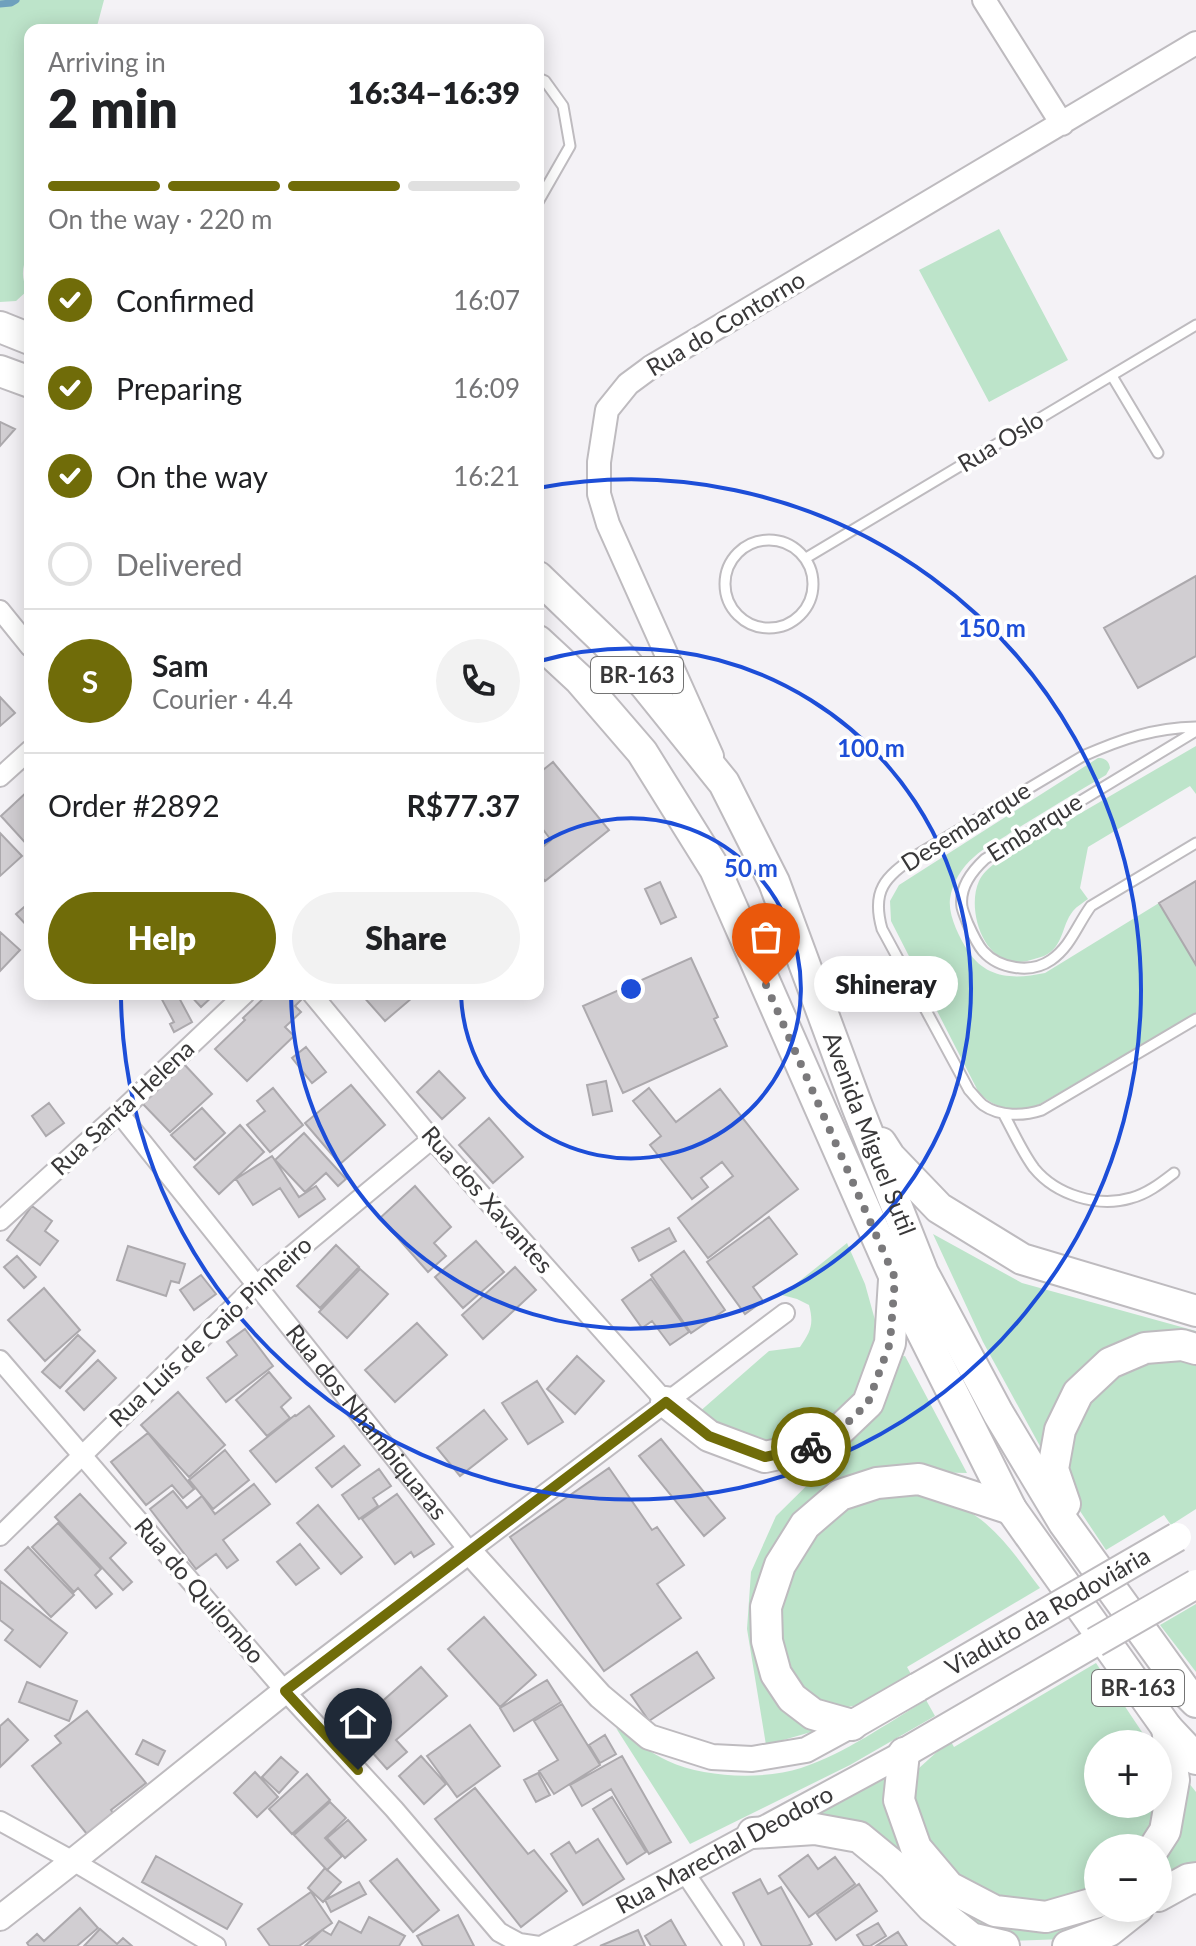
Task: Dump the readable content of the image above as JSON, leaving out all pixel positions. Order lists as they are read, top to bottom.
{
  "streets": {
    "highway": ["BR-163", "Avenida Miguel Sutil"],
    "main road": ["Rua dos Nhambiquaras", "Viaduto da Rodoviária", "Rua Marechal Deodoro"],
    "street": [
      "Rua do Contorno",
      "Rua Santa Helena",
      "Rua dos Xavantes",
      "Rua Luís de Caio Pinheiro",
      "Rua do Quilombo"
    ],
    "lane": ["Rua Oslo", "Desembarque", "Embarque"]
  },
  "crossings": [
    ["Rua do Contorno", "Avenida Miguel Sutil"],
    ["Desembarque", "Embarque"],
    ["Rua Santa Helena", "Rua dos Nhambiquaras"],
    ["Rua dos Xavantes", "Rua Luís de Caio Pinheiro"],
    ["Rua Luís de Caio Pinheiro", "Rua dos Nhambiquaras"],
    ["Rua Luís de Caio Pinheiro", "Rua do Quilombo"],
    ["Rua dos Nhambiquaras", "Viaduto da Rodoviária"],
    ["Viaduto da Rodoviária", "Rua Marechal Deodoro"]
  ],
  "places": ["Shineray"],
  "page": {
    "heading": ["2 min", "Arriving in", "16:34–16:39"],
    "panel": [
      "Sam",
      "Courier · 4.4",
      "Order #2892",
      "R$77.37"
    ],
    "bar": "On the way · 220 m",
    "list": [
      ["Confirmed", "16:07"],
      ["Preparing", "16:09"],
      ["On the way", "16:21"],
      "Delivered"
    ],
    "round": "S",
    "buttons": ["Help", "Share"],
    "bubble": "Shineray",
    "map_buttons": ["+", "−"]
  },
  "rings": ["150 m", "100 m", "50 m"]
}
